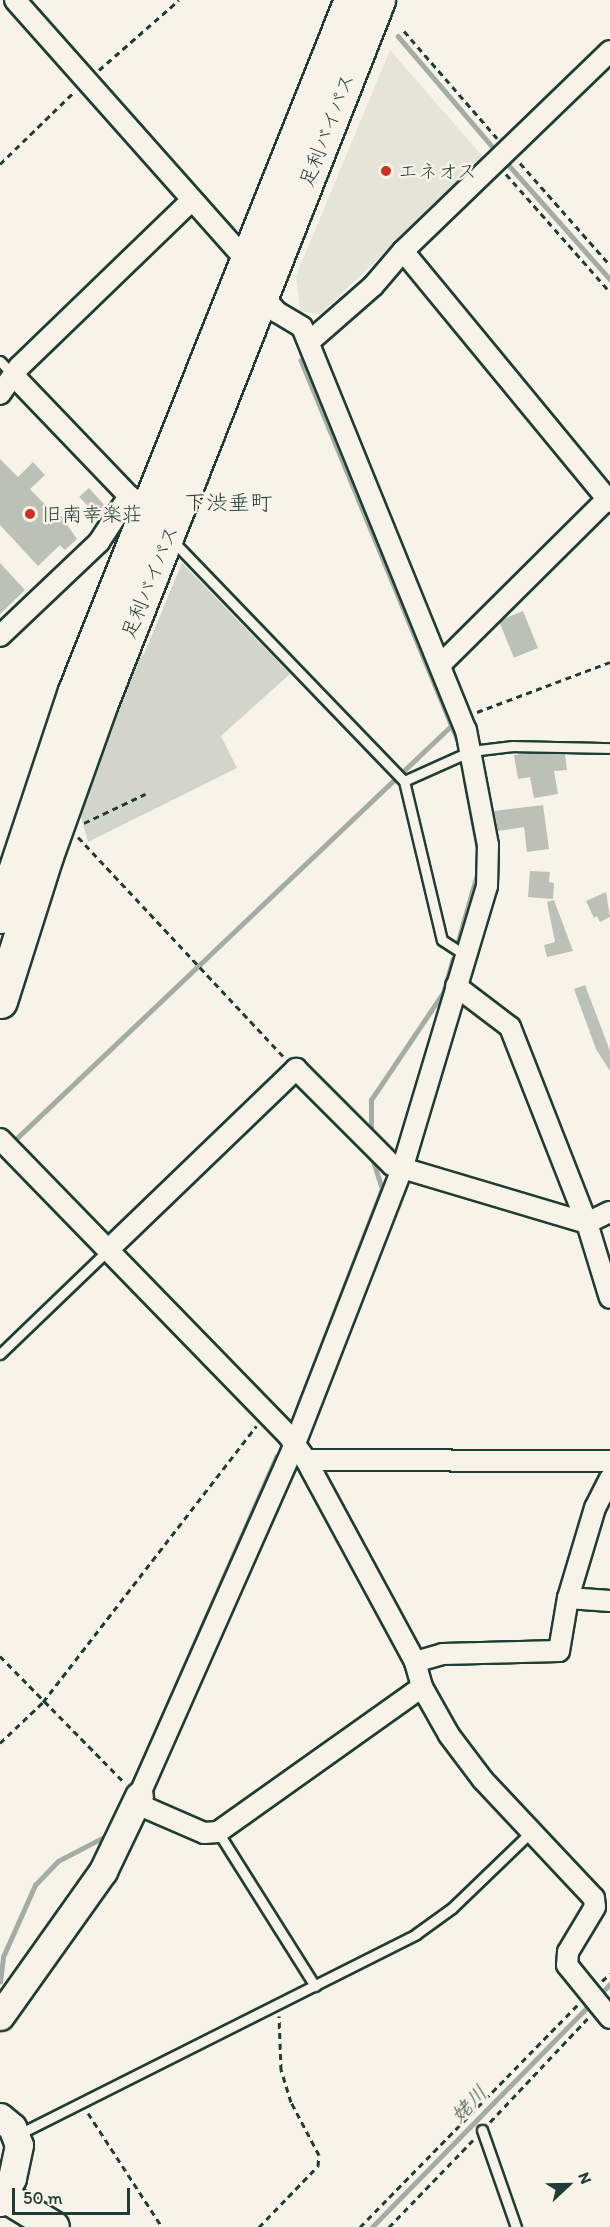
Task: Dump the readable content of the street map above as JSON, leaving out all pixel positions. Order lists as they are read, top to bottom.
{
  "streets": {
    "highway": ["足利バイパス"]
  },
  "districts": ["下渋垂町"],
  "water": ["姥川"],
  "places": ["エネオス", "旧南幸楽荘"],
  "scale_bar": "50 m",
  "north": "right"
}
